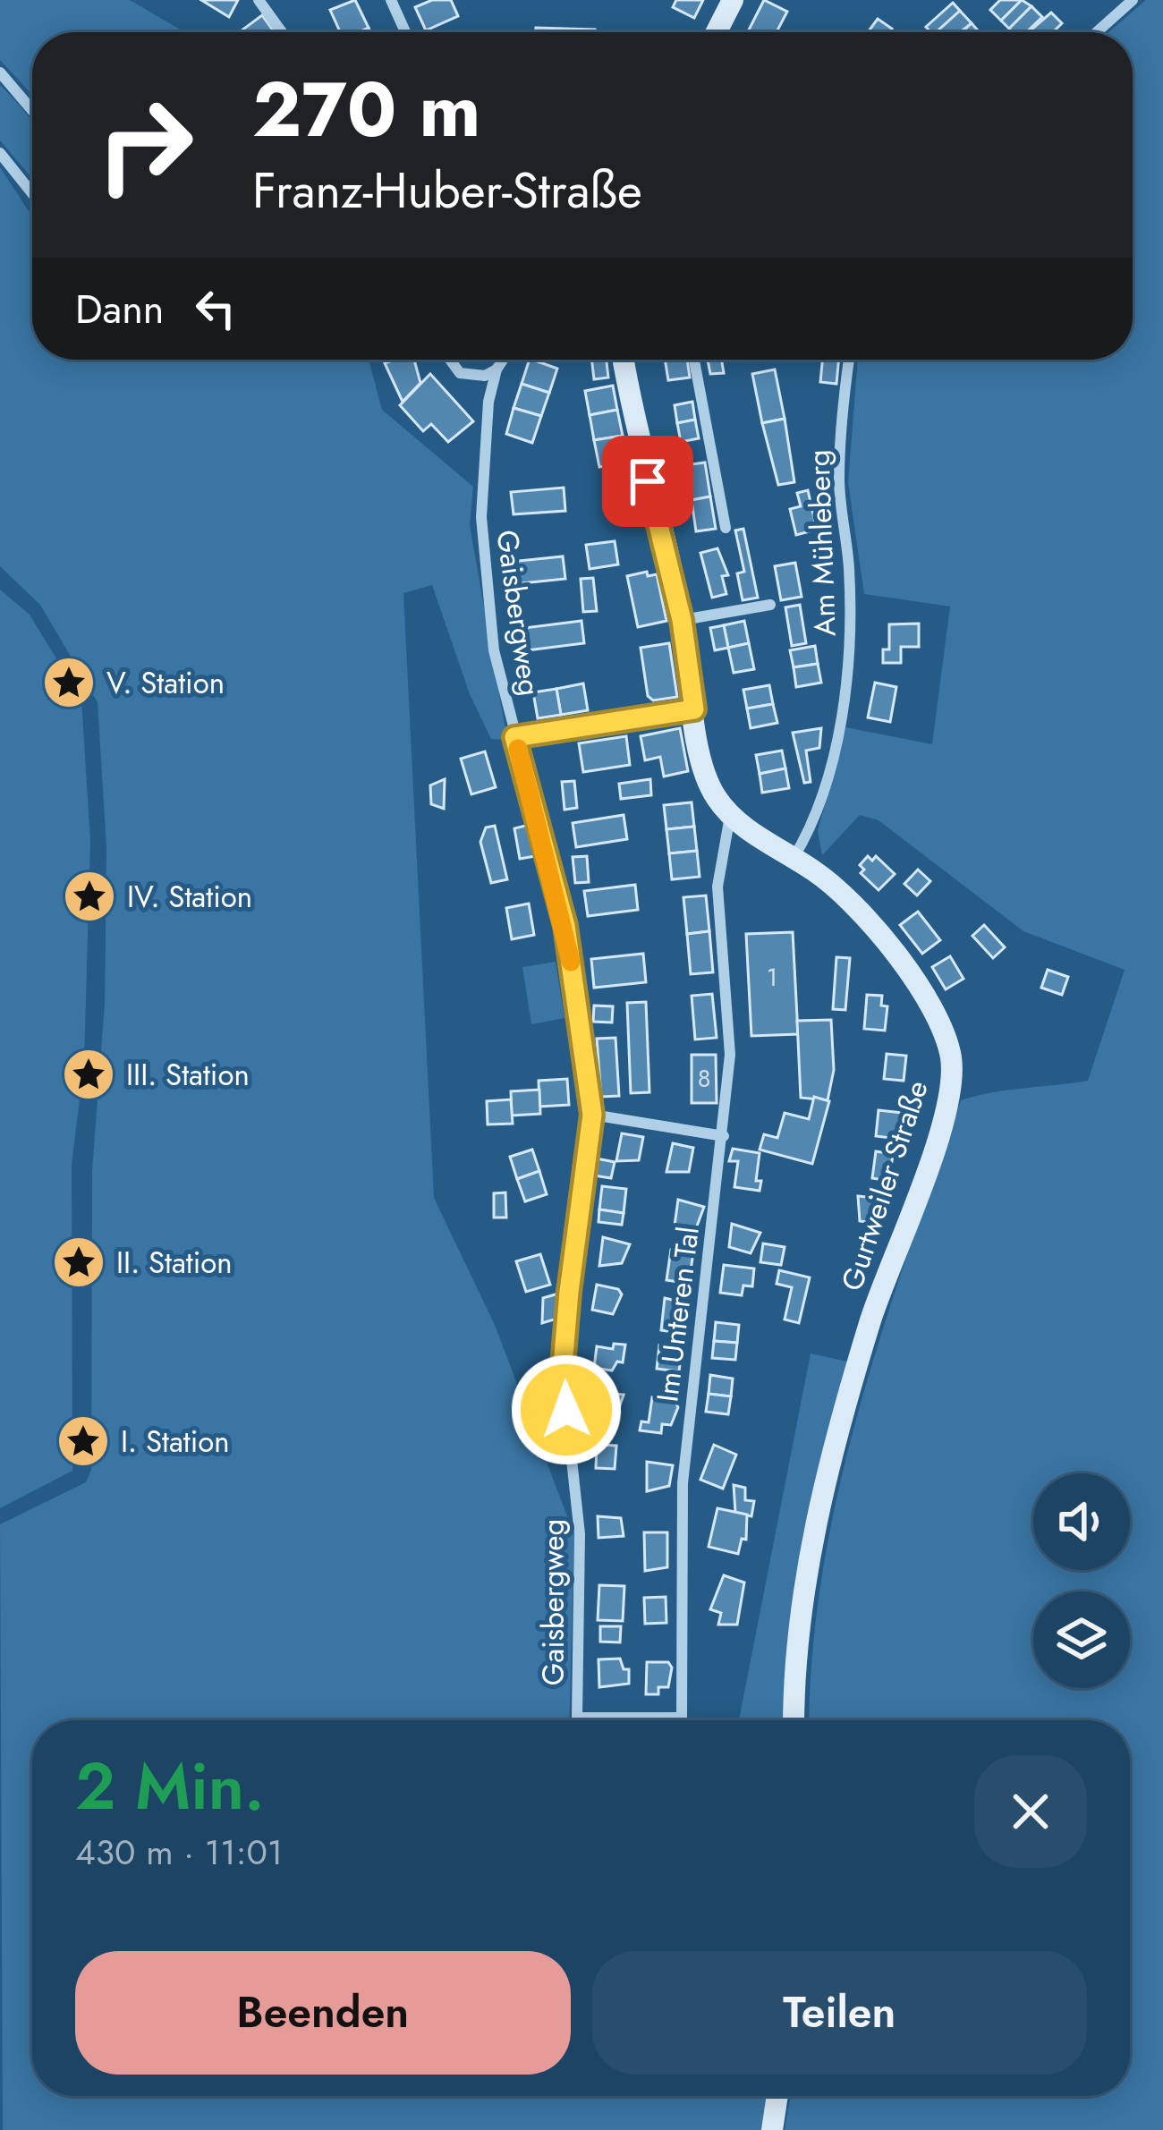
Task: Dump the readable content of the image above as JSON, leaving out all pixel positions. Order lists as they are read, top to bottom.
{
  "streets": {
    "main road": ["Gurtweiler Straße"],
    "street": ["Am Mühleberg", "Gaisbergweg", "Im Unteren Tal"]
  },
  "crossings": [
    ["Am Mühleberg", "Gurtweiler Straße"],
    ["Gaisbergweg", "Im Unteren Tal"],
    ["Gurtweiler Straße", "Im Unteren Tal"]
  ],
  "places": {
    "place": [
      "V. Station",
      "IV. Station",
      "III. Station",
      "II. Station",
      "I. Station"
    ]
  },
  "house_numbers": ["1", "8"],
  "page": {
    "turn": ["270 m", "Franz-Huber-Straße"],
    "then": "Dann",
    "heading": ["2 Min.", "430 m · 11:01"],
    "buttons": ["Beenden", "Teilen"]
  }
}
